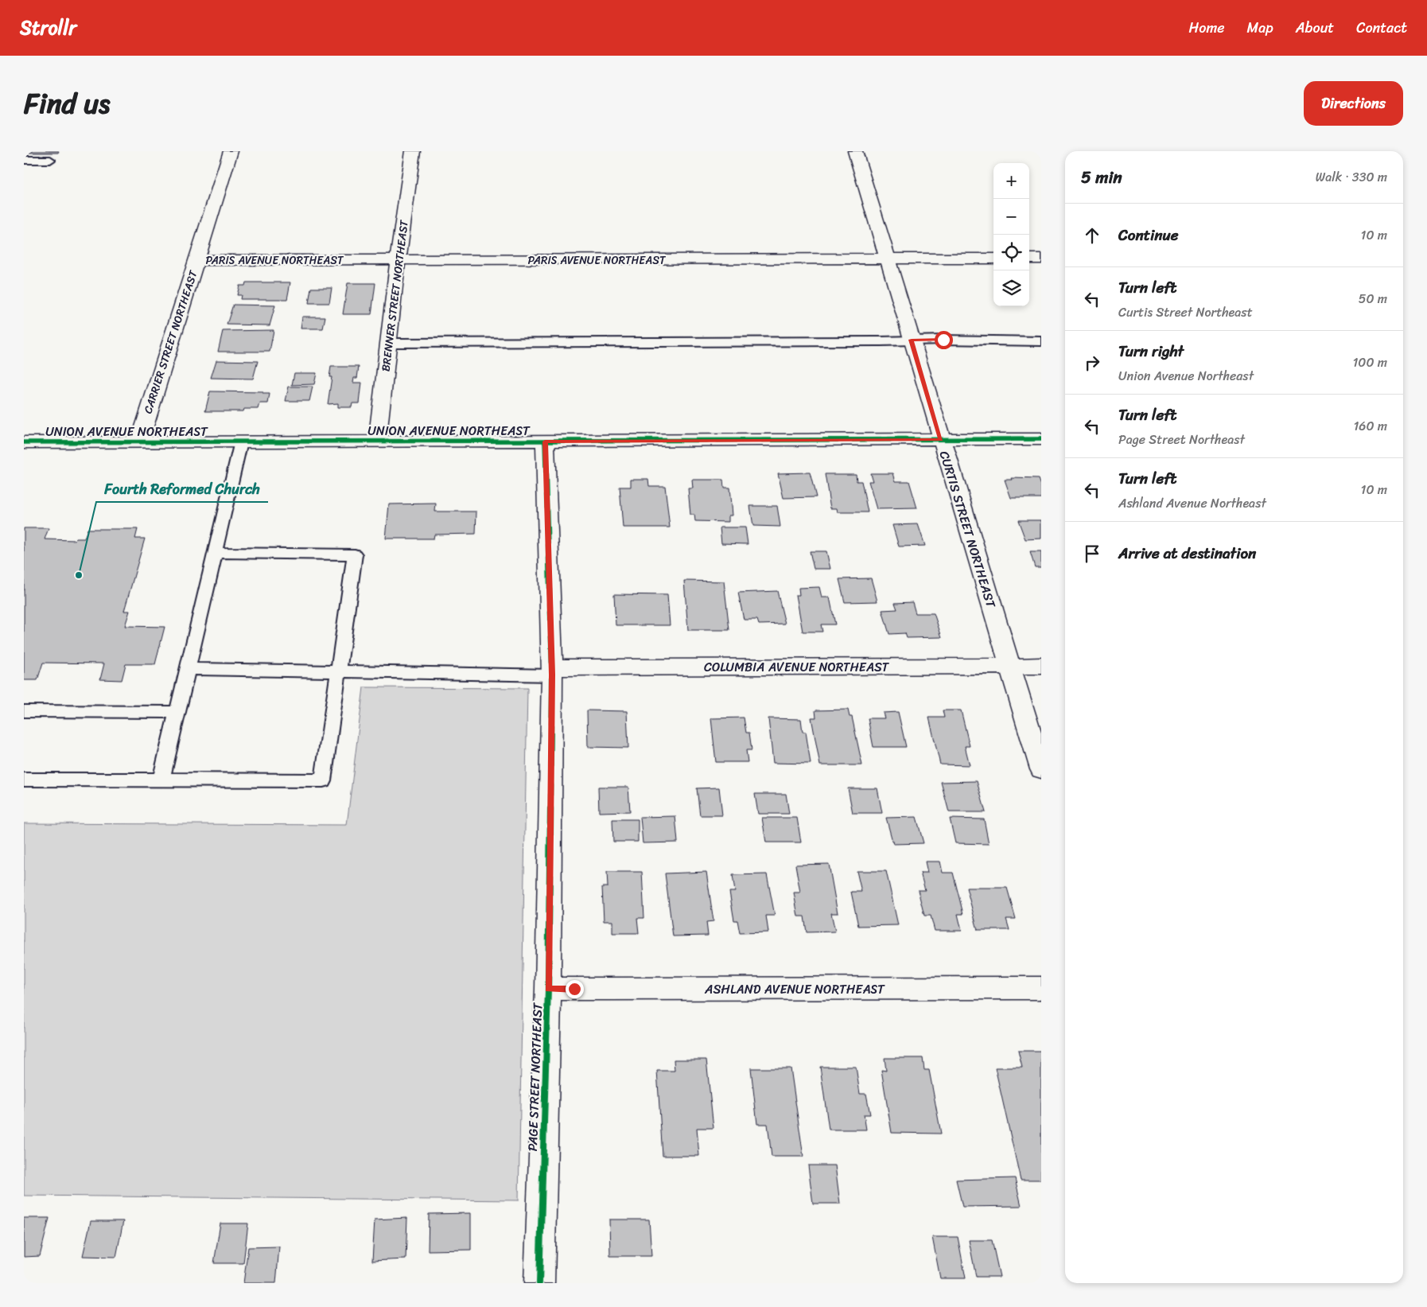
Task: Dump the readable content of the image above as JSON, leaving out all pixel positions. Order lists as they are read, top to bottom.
{
  "streets": {
    "street": [
      "PARIS AVENUE NORTHEAST",
      "BRENNER STREET NORTHEAST",
      "CARRIER STREET NORTHEAST",
      "UNION AVENUE NORTHEAST",
      "CURTIS STREET NORTHEAST",
      "COLUMBIA AVENUE NORTHEAST",
      "ASHLAND AVENUE NORTHEAST",
      "PAGE STREET NORTHEAST"
    ]
  },
  "crossings": [
    ["PARIS AVENUE NORTHEAST", "BRENNER STREET NORTHEAST"],
    ["PARIS AVENUE NORTHEAST", "CARRIER STREET NORTHEAST"],
    ["PARIS AVENUE NORTHEAST", "CURTIS STREET NORTHEAST"],
    ["BRENNER STREET NORTHEAST", "UNION AVENUE NORTHEAST"],
    ["CARRIER STREET NORTHEAST", "UNION AVENUE NORTHEAST"],
    ["UNION AVENUE NORTHEAST", "CURTIS STREET NORTHEAST"],
    ["UNION AVENUE NORTHEAST", "PAGE STREET NORTHEAST"],
    ["CURTIS STREET NORTHEAST", "COLUMBIA AVENUE NORTHEAST"],
    ["COLUMBIA AVENUE NORTHEAST", "PAGE STREET NORTHEAST"],
    ["ASHLAND AVENUE NORTHEAST", "PAGE STREET NORTHEAST"]
  ],
  "places": ["Fourth Reformed Church"],
  "page": {
    "header": "Strollr",
    "nav": [
      "Home",
      "Map",
      "About",
      "Contact"
    ],
    "title": "Find us",
    "buttons": "Directions",
    "heading": ["5 min", "Walk · 330 m"],
    "map_buttons": ["+", "−"],
    "list": [
      ["Continue", "10 m"],
      ["Turn left", "Curtis Street Northeast", "50 m"],
      ["Turn right", "Union Avenue Northeast", "100 m"],
      ["Turn left", "Page Street Northeast", "160 m"],
      ["Turn left", "Ashland Avenue Northeast", "10 m"],
      "Arrive at destination"
    ]
  }
}
